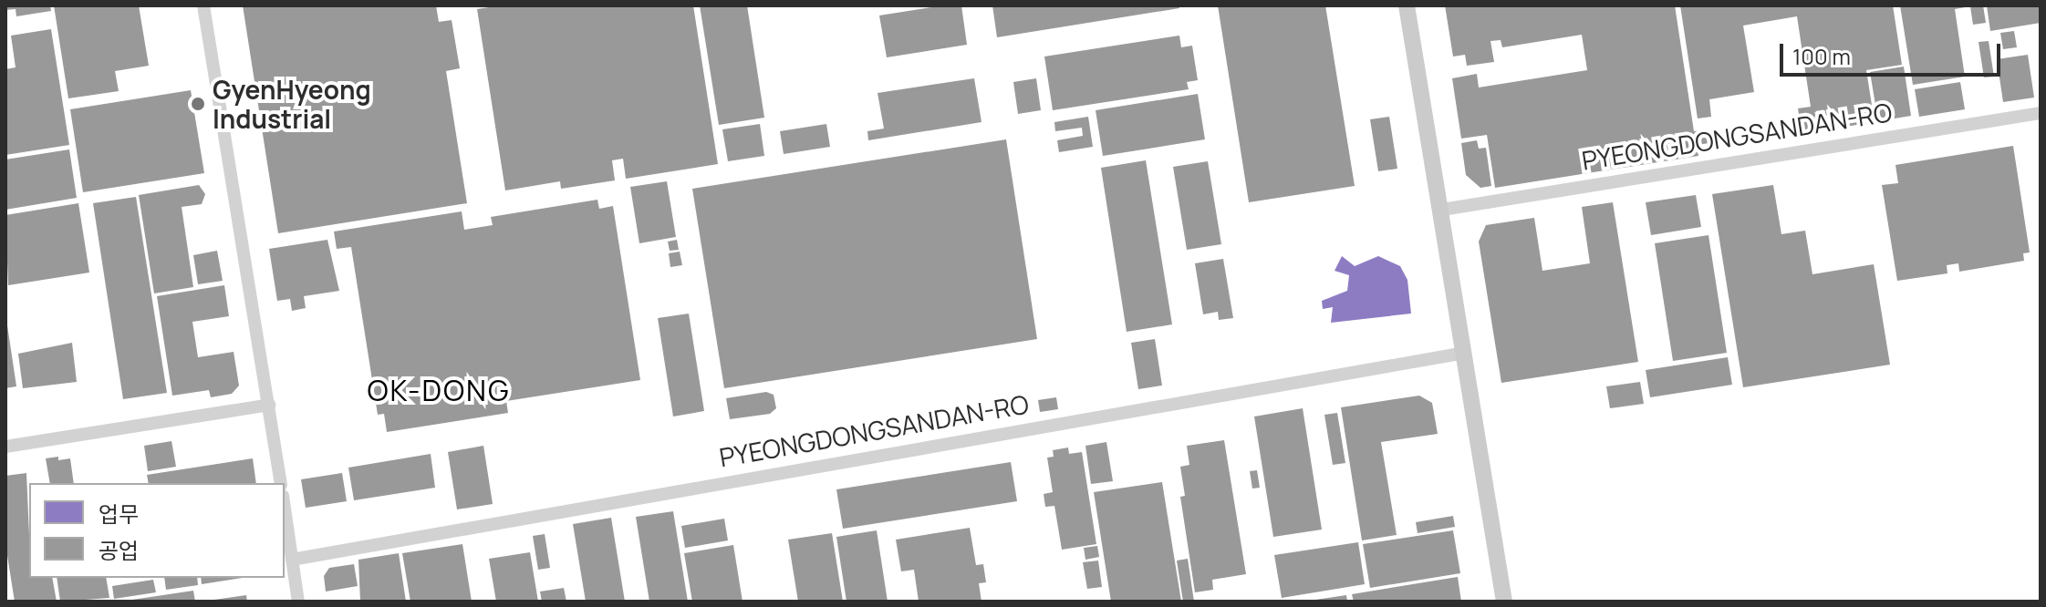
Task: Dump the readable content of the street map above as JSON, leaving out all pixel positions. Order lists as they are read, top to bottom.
{
  "streets": {
    "street": ["PYEONGDONGSANDAN-RO"]
  },
  "districts": ["OK-DONG"],
  "places": ["GyenHyeong Industrial"],
  "legend": ["업무", "공업"],
  "scale_bar": "100 m"
}
